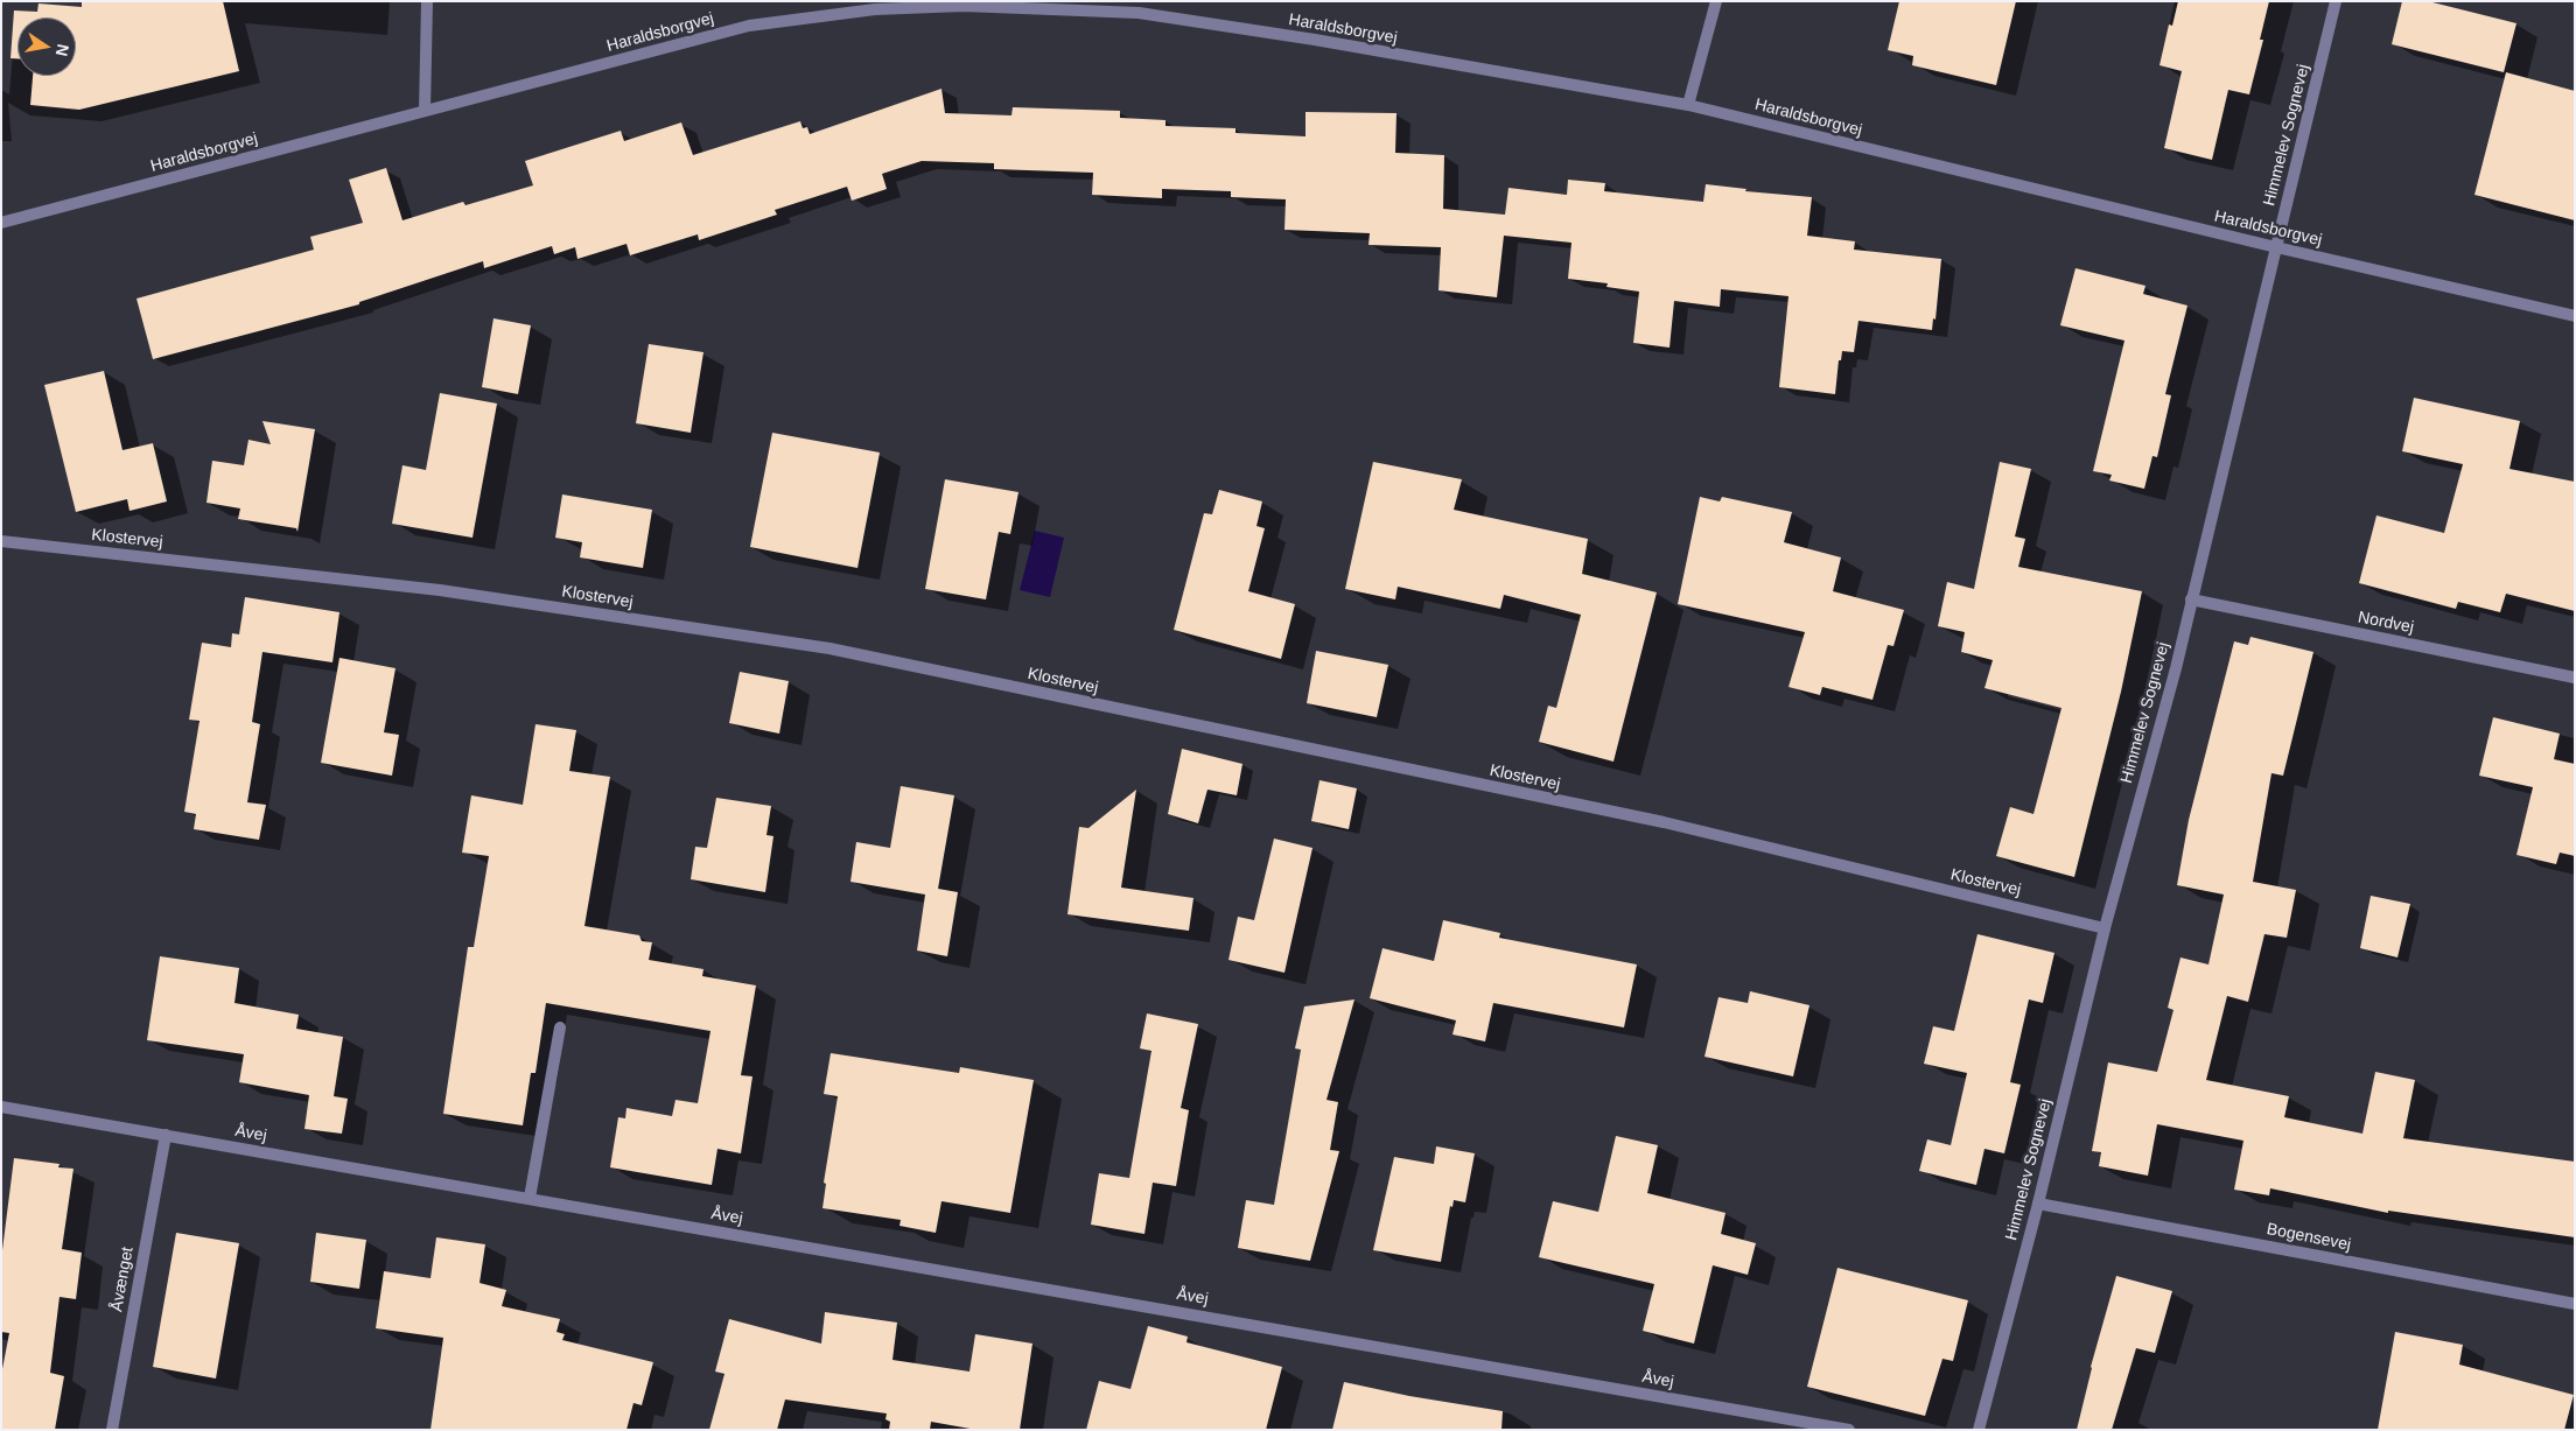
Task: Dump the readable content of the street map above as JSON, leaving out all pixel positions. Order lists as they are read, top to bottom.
{
  "streets": {
    "street": [
      "Haraldsborgvej",
      "Himmelev Sognevej",
      "Klostervej",
      "Nordvej",
      "Åvej",
      "Bogensevej",
      "Åvænget"
    ]
  },
  "crossings": [
    ["Haraldsborgvej", "Himmelev Sognevej"],
    ["Himmelev Sognevej", "Klostervej"],
    ["Himmelev Sognevej", "Nordvej"],
    ["Himmelev Sognevej", "Bogensevej"],
    ["Åvej", "Åvænget"]
  ],
  "north": "right"
}
